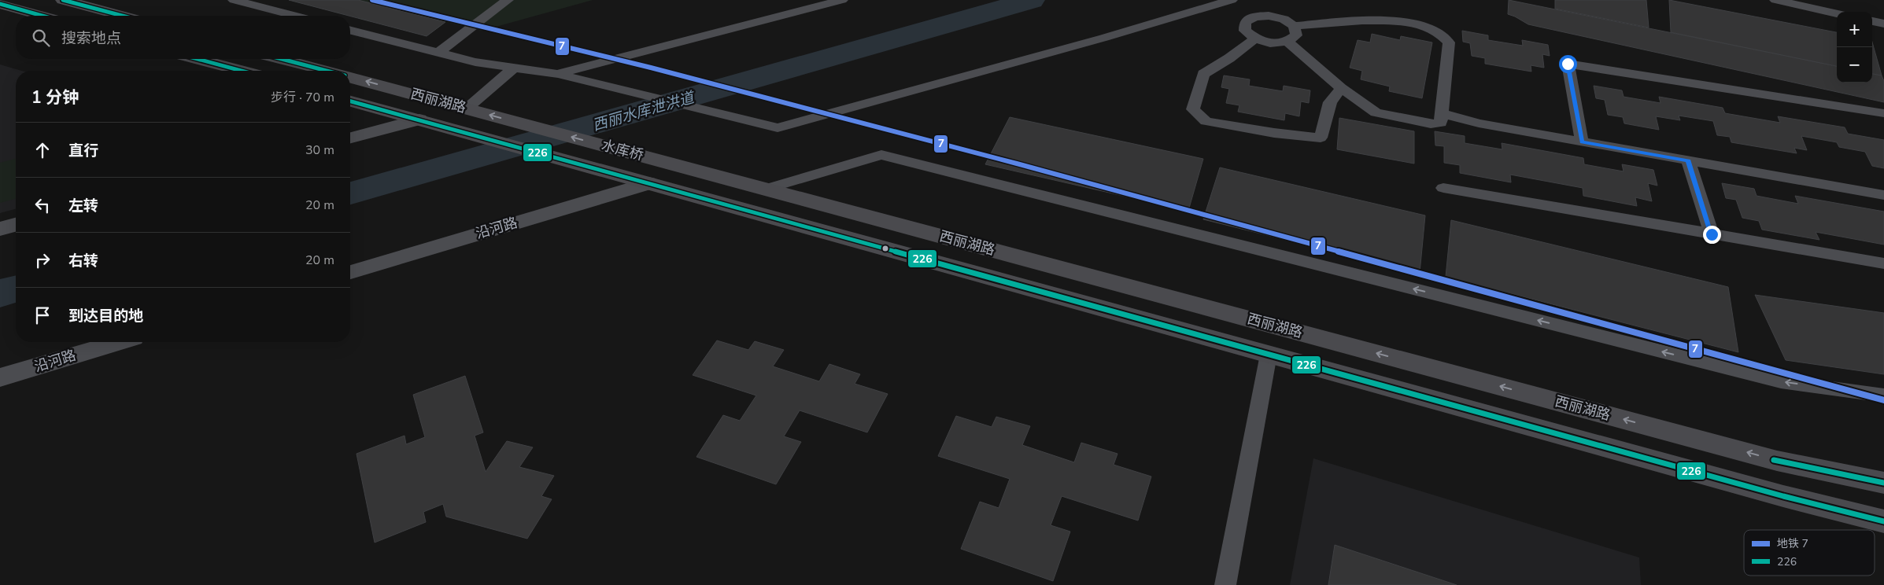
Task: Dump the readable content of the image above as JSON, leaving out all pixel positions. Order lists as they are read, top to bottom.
{
  "streets": {
    "main road": ["西丽湖路", "水库桥"],
    "street": ["沿河路"]
  },
  "crossings": [
    ["西丽湖路", "水库桥"],
    ["西丽湖路", "沿河路"],
    ["水库桥", "沿河路"]
  ],
  "water": ["西丽水库泄洪道"],
  "lines": ["metro line 7", "transit line 226"],
  "legend": ["地铁 7", "226"],
  "page": {
    "map_buttons": ["+", "−"],
    "search": "搜索地点",
    "heading": ["1 分钟", "步行 · 70 m"],
    "list": [
      ["直行", "30 m"],
      ["左转", "20 m"],
      ["右转", "20 m"],
      "到达目的地"
    ]
  }
}
